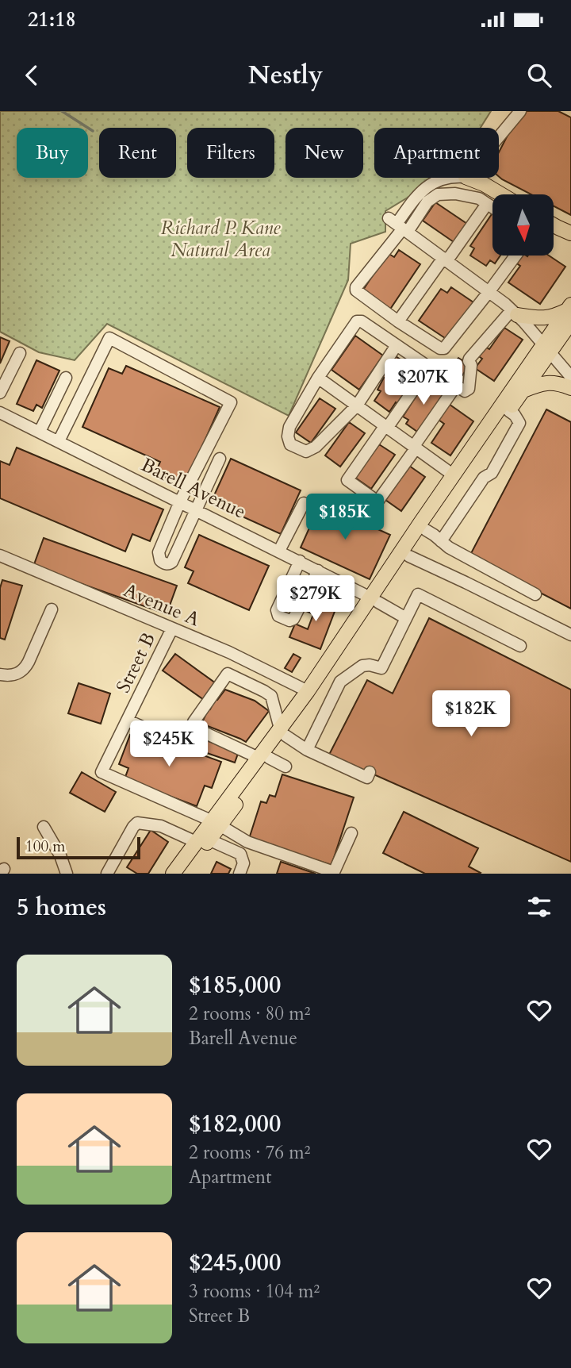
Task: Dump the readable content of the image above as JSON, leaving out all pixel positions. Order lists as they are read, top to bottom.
{
  "streets": {
    "street": ["Barell Avenue", "Avenue A", "Street B"]
  },
  "crossings": [
    ["Avenue A", "Street B"]
  ],
  "parks": ["Richard P. Kane Natural Area"],
  "scale_bar": "100 m",
  "north": "bottom",
  "page": {
    "status": "21:18",
    "header": "Nestly",
    "chip": [
      "Buy",
      "Rent",
      "Filters",
      "New",
      "Apartment"
    ],
    "price": [
      "$207K",
      "$185K",
      "$279K",
      "$182K",
      "$245K"
    ],
    "scale": "100 m",
    "heading": "5 homes",
    "list": [
      {
        "name": "$185,000",
        "note": "2 rooms · 80 m² · Barell Avenue"
      },
      {
        "name": "$182,000",
        "note": "2 rooms · 76 m² · Apartment"
      },
      {
        "name": "$245,000",
        "note": "3 rooms · 104 m² · Street B"
      }
    ]
  }
}
